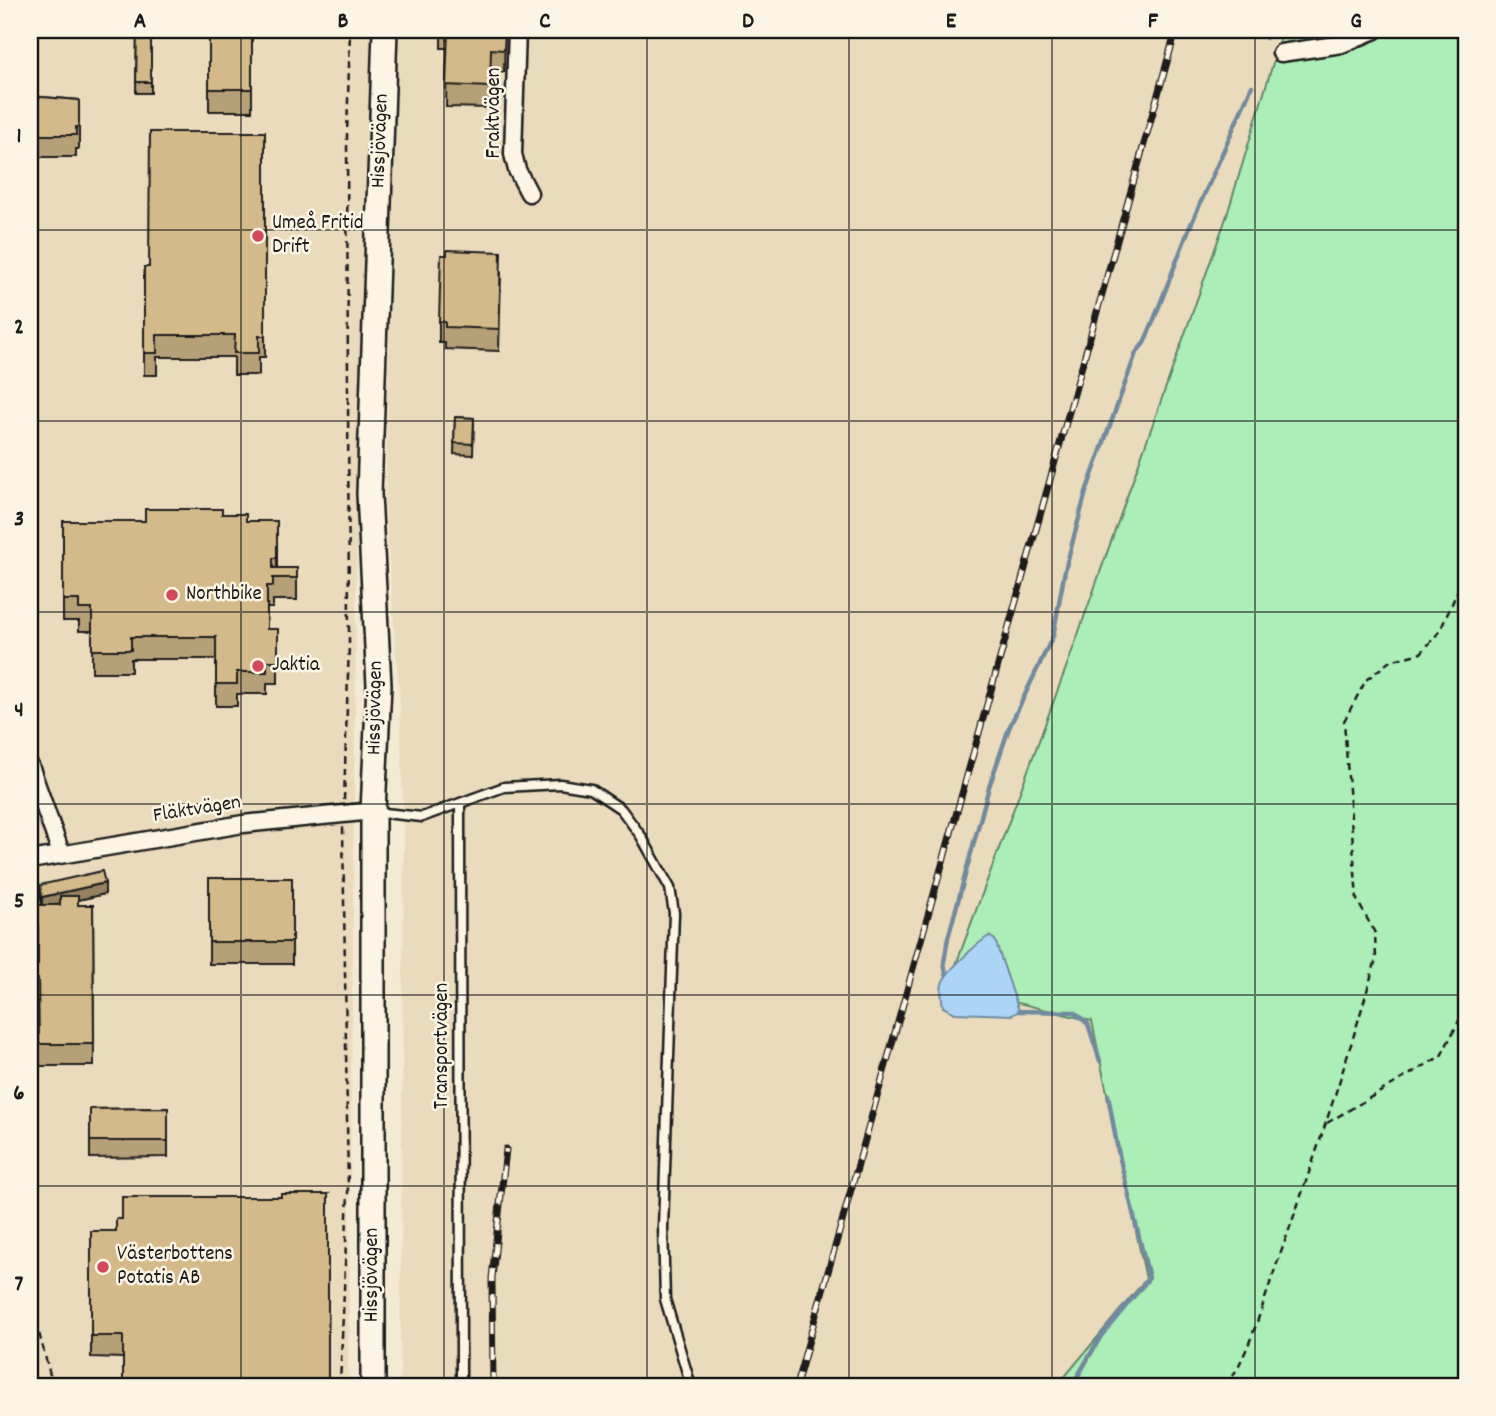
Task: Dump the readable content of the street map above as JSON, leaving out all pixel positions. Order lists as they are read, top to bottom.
{
  "streets": {
    "main road": ["Hissjövägen"],
    "street": ["Fraktvägen", "Fläktvägen"],
    "lane": ["Transportvägen"]
  },
  "crossings": [
    ["Hissjövägen", "Fläktvägen"]
  ],
  "places": [
    "Umeå Fritid Drift",
    "Northbike",
    "Jaktia",
    "Västerbottens Potatis AB"
  ],
  "grid": {
    "columns": [
      "A",
      "B",
      "C",
      "D",
      "E",
      "F",
      "G"
    ],
    "rows": [
      "1",
      "2",
      "3",
      "4",
      "5",
      "6",
      "7"
    ]
  }
}
